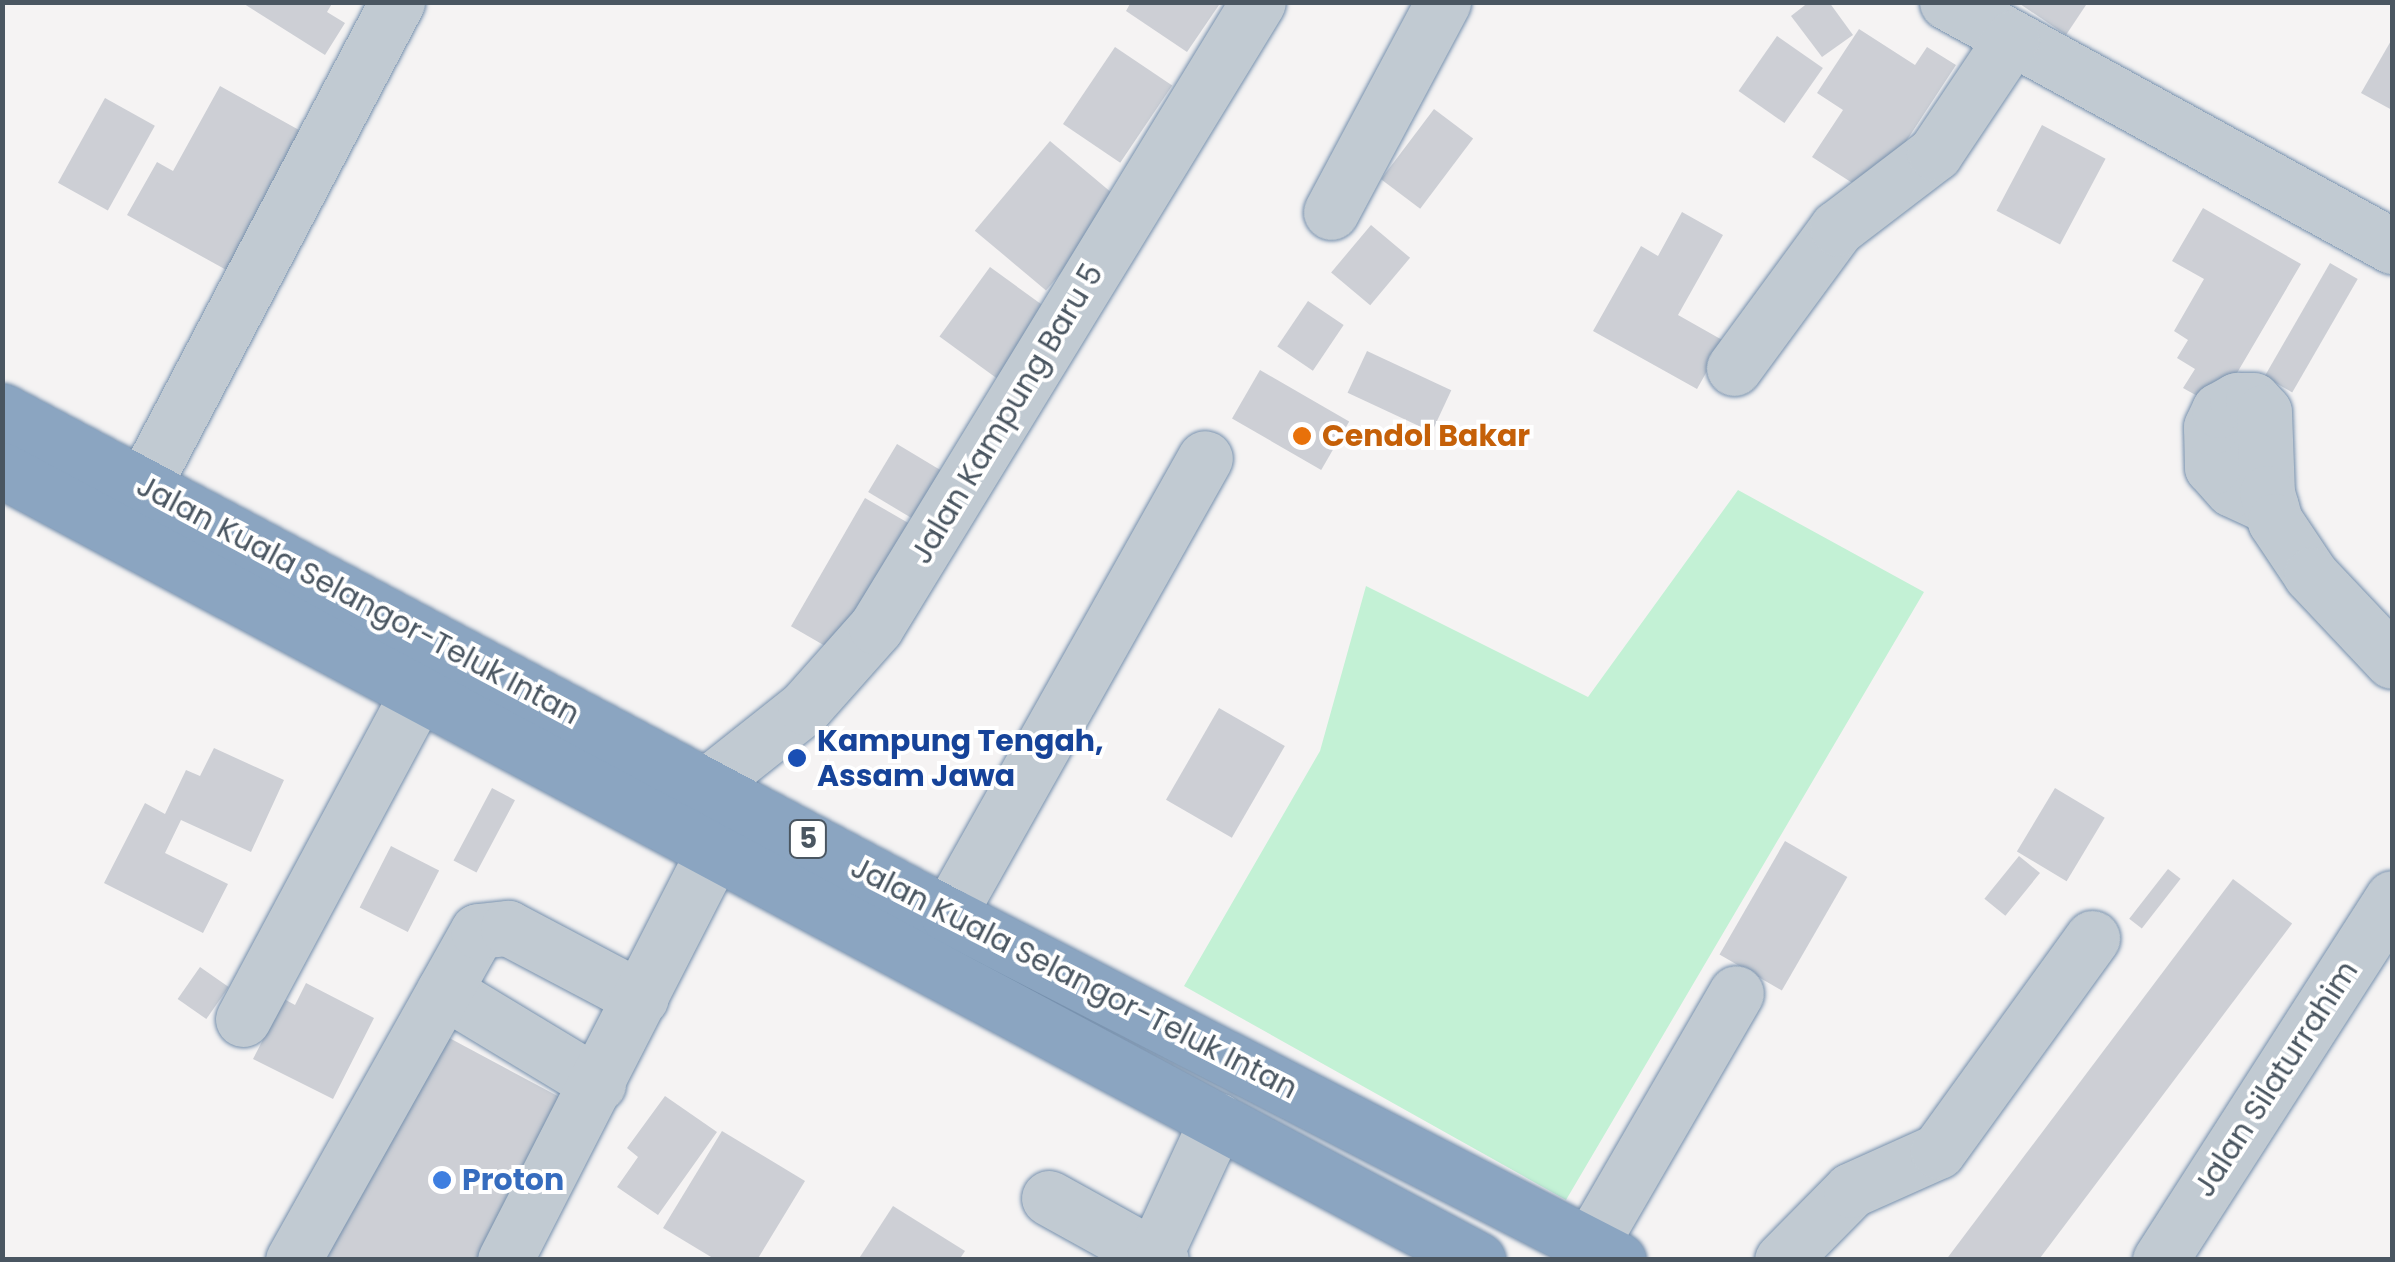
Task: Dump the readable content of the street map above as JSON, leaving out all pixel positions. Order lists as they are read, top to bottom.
{
  "streets": {
    "highway": ["Jalan Kuala Selangor-Teluk Intan", "5"],
    "street": ["Jalan Kampung Baru 5", "Jalan Silaturrahim"]
  },
  "crossings": [
    ["Jalan Kampung Baru 5", "Jalan Kuala Selangor-Teluk Intan"]
  ],
  "places": ["Cendol Bakar", "Kampung Tengah, Assam Jawa", "Proton"]
}
